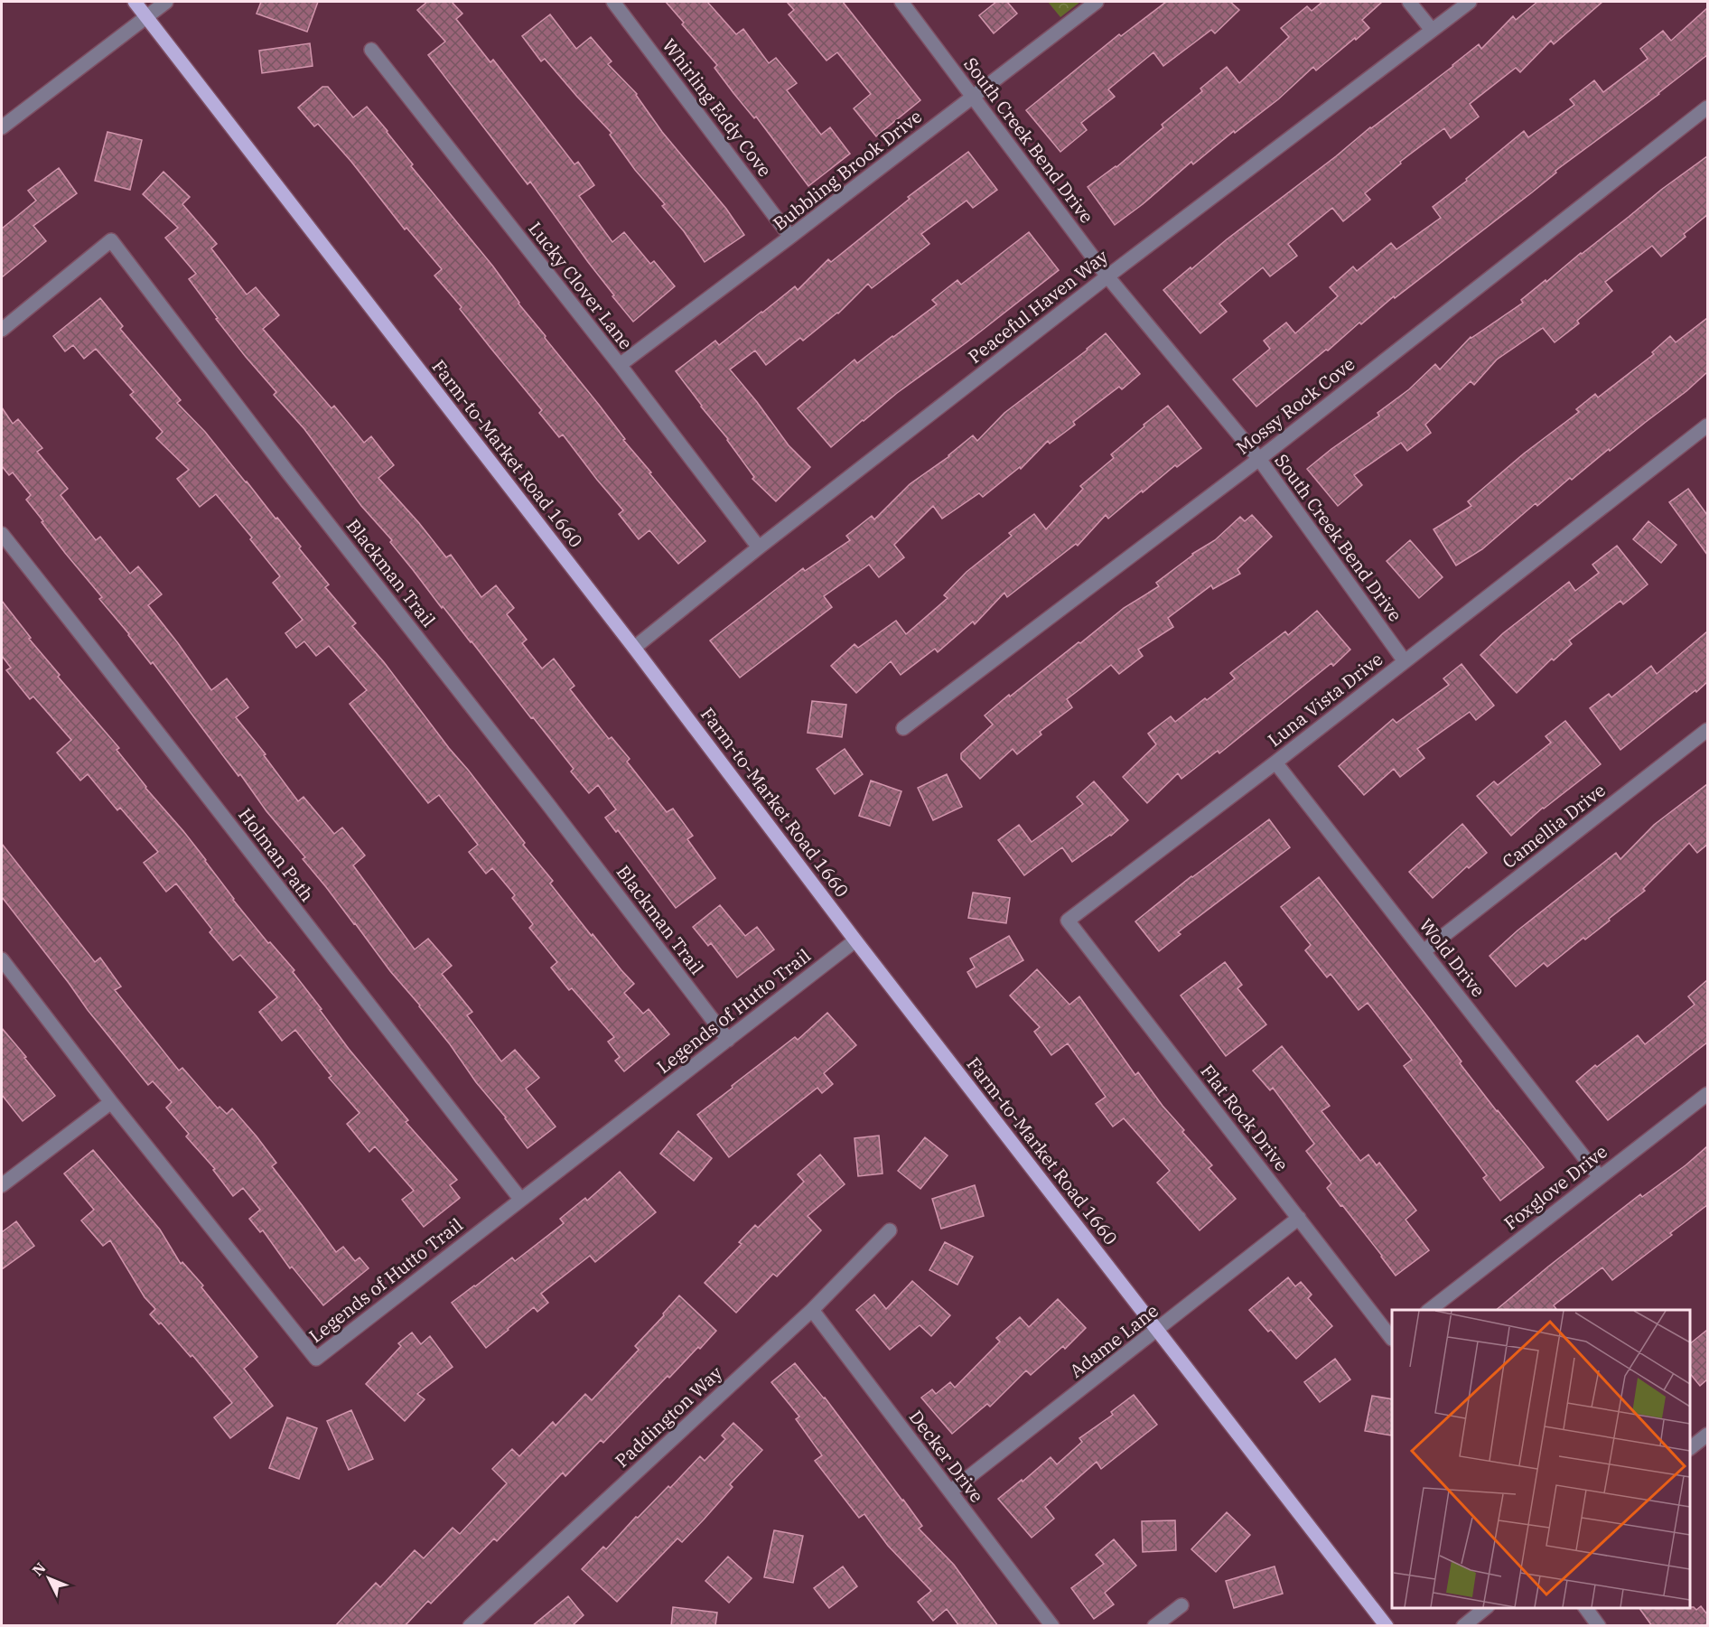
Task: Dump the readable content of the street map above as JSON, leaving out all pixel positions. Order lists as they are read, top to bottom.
{
  "streets": {
    "main road": ["Farm-to-Market Road 1660"],
    "street": [
      "Whirling Eddy Cove",
      "South Creek Bend Drive",
      "Bubbling Brook Drive",
      "Lucky Clover Lane",
      "Peaceful Haven Way",
      "Mossy Rock Cove",
      "Blackman Trail",
      "Luna Vista Drive",
      "Camellia Drive",
      "Holman Path",
      "Wold Drive",
      "Legends of Hutto Trail",
      "Flat Rock Drive",
      "Foxglove Drive",
      "Adame Lane",
      "Paddington Way",
      "Decker Drive"
    ]
  },
  "crossings": [
    ["Whirling Eddy Cove", "Bubbling Brook Drive"],
    ["South Creek Bend Drive", "Bubbling Brook Drive"],
    ["South Creek Bend Drive", "Peaceful Haven Way"],
    ["South Creek Bend Drive", "Mossy Rock Cove"],
    ["South Creek Bend Drive", "Luna Vista Drive"],
    ["Bubbling Brook Drive", "Lucky Clover Lane"],
    ["Lucky Clover Lane", "Peaceful Haven Way"],
    ["Peaceful Haven Way", "Farm-to-Market Road 1660"],
    ["Farm-to-Market Road 1660", "Legends of Hutto Trail"],
    ["Farm-to-Market Road 1660", "Adame Lane"],
    ["Blackman Trail", "Legends of Hutto Trail"],
    ["Luna Vista Drive", "Wold Drive"],
    ["Luna Vista Drive", "Flat Rock Drive"],
    ["Camellia Drive", "Wold Drive"],
    ["Holman Path", "Legends of Hutto Trail"],
    ["Wold Drive", "Foxglove Drive"],
    ["Flat Rock Drive", "Adame Lane"],
    ["Adame Lane", "Decker Drive"],
    ["Paddington Way", "Decker Drive"]
  ],
  "north": "top left"
}
